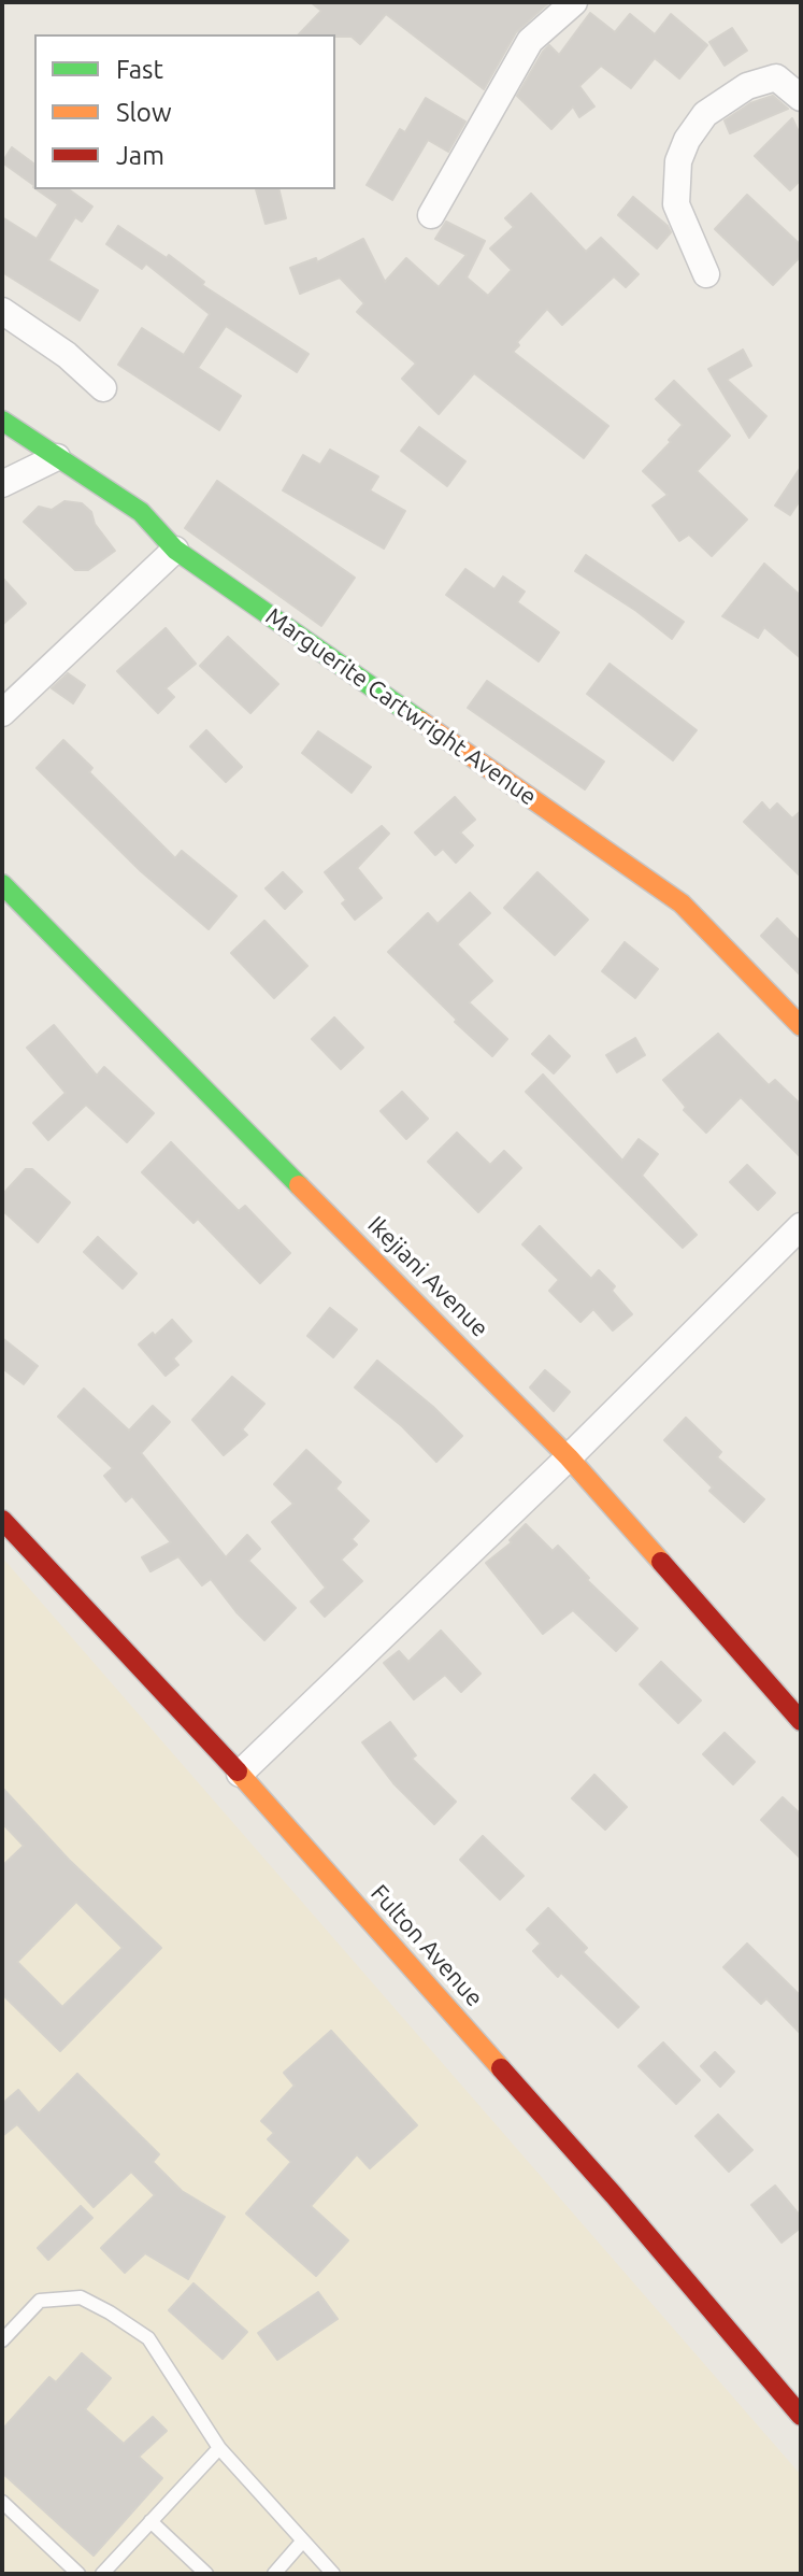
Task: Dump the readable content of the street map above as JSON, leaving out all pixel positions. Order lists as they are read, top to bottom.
{
  "streets": {
    "street": ["Marguerite Cartwright Avenue", "Ikejiani Avenue", "Fulton Avenue"]
  },
  "legend": ["Fast", "Slow", "Jam"]
}
